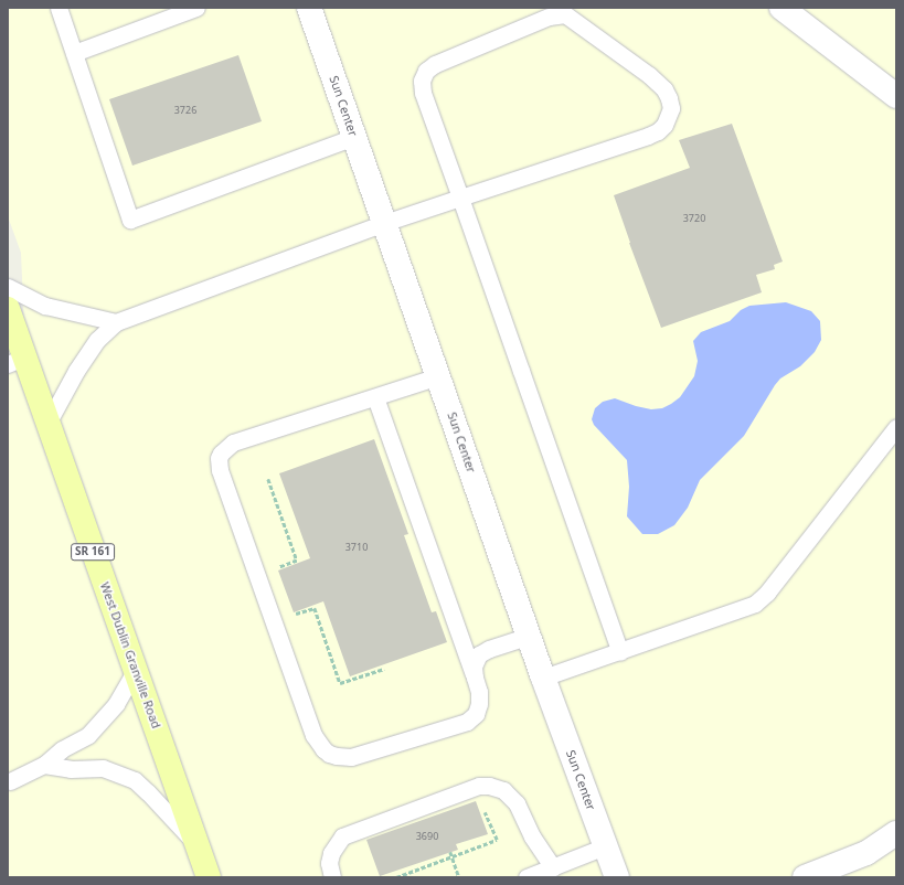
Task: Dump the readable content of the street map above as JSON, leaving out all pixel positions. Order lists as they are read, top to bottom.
{
  "streets": {
    "main road": ["SR 161", "West Dublin Granville Road"],
    "street": ["Sun Center"]
  },
  "house_numbers": [
    "3726",
    "3720",
    "3710",
    "3690"
  ]
}
